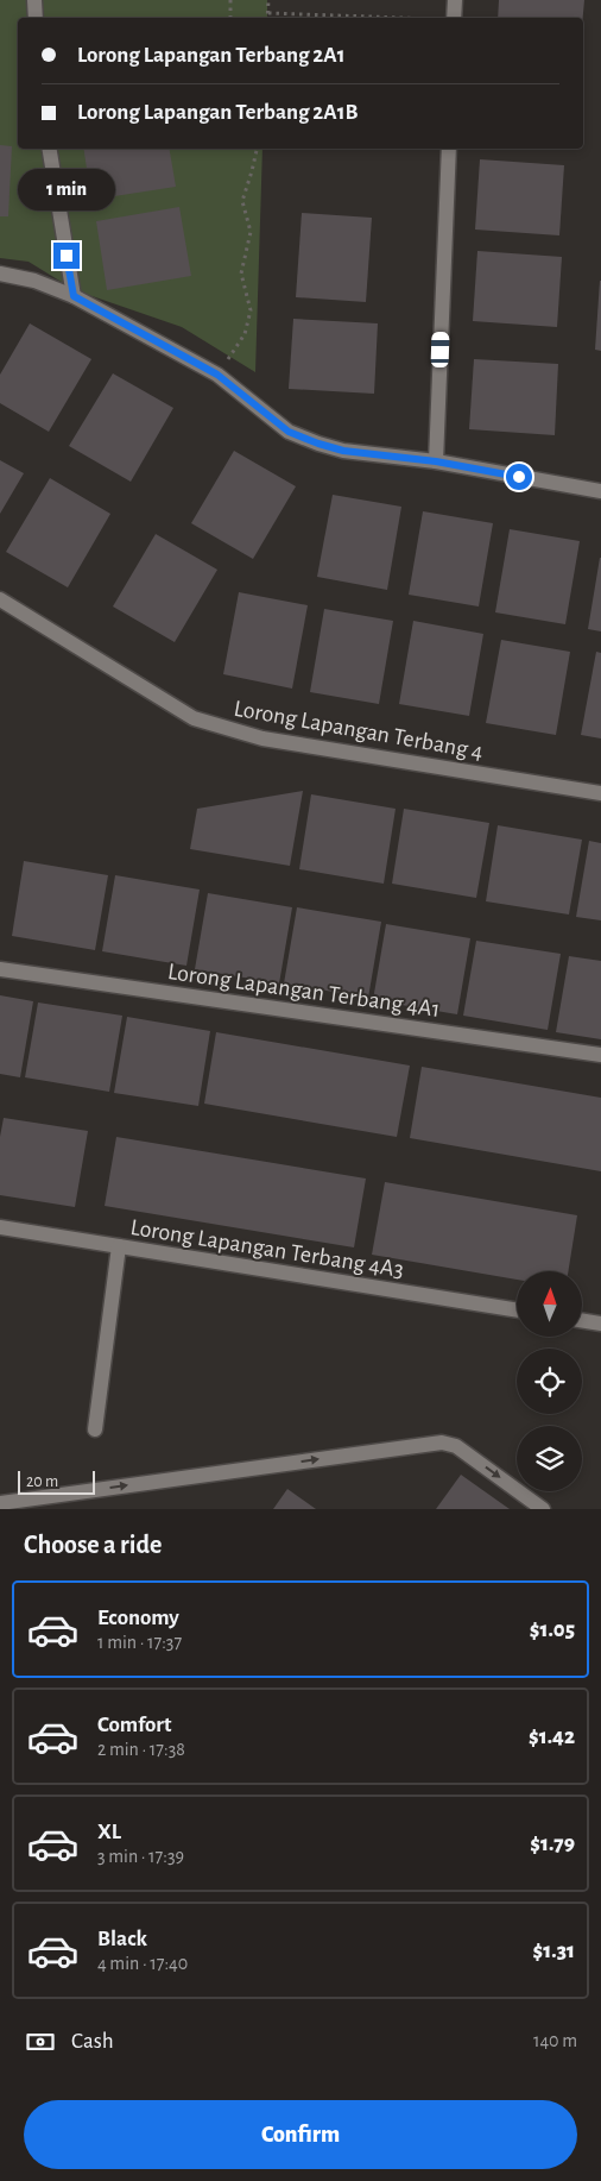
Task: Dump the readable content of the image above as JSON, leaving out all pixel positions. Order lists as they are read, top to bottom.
{
  "streets": {
    "street": ["Lorong Lapangan Terbang 4", "Lorong Lapangan Terbang 4A1", "Lorong Lapangan Terbang 4A3"]
  },
  "scale_bar": "20 m",
  "north": "top",
  "page": {
    "banner": ["Lorong Lapangan Terbang 2A1", "Lorong Lapangan Terbang 2A1B"],
    "bubble": "1 min",
    "scale": "20 m",
    "heading": "Choose a ride",
    "list": [
      {
        "name": "Economy",
        "note": "1 min · 17:37",
        "value": "$1.05"
      },
      {
        "name": "Comfort",
        "note": "2 min · 17:38",
        "value": "$1.42"
      },
      {
        "name": "XL",
        "note": "3 min · 17:39",
        "value": "$1.79"
      },
      {
        "name": "Black",
        "note": "4 min · 17:40",
        "value": "$1.31"
      }
    ],
    "pay": ["Cash", "140 m"],
    "buttons": "Confirm"
  }
}
